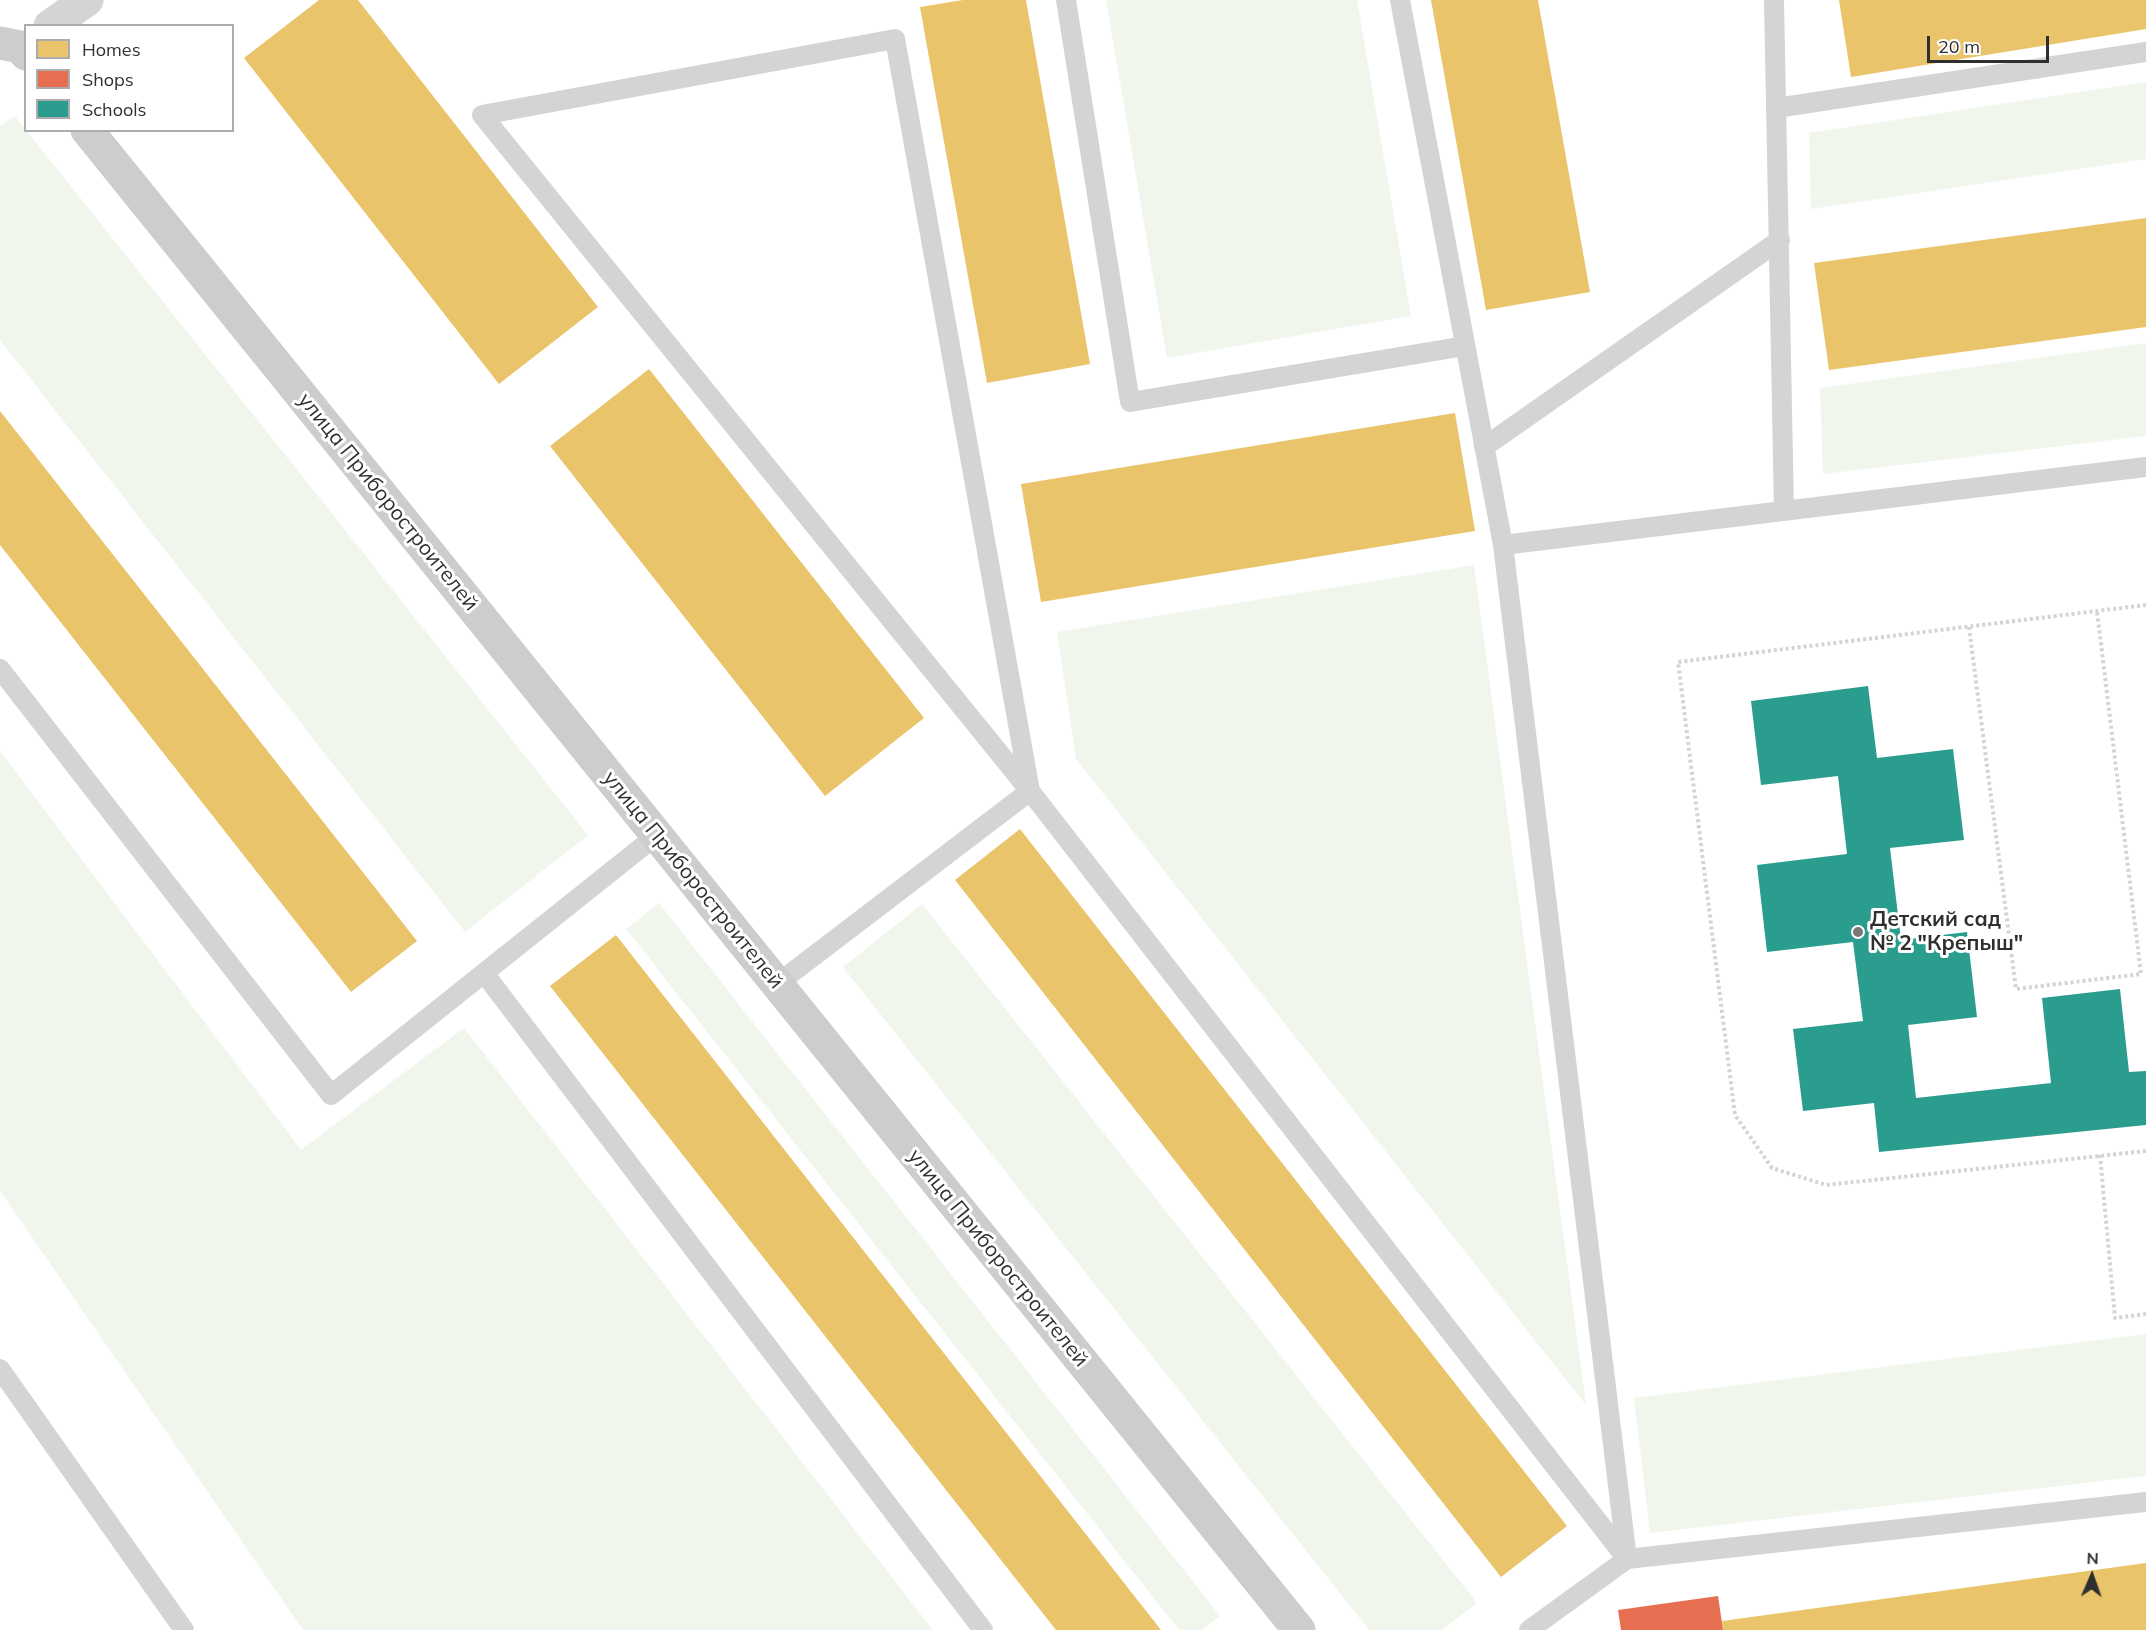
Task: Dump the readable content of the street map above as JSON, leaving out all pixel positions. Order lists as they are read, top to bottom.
{
  "streets": {
    "street": ["улица Приборостроителей"]
  },
  "places": ["Детский сад № 2 \"Крепыш\""],
  "legend": ["Homes", "Shops", "Schools"],
  "scale_bar": "20 m",
  "north": "top"
}
